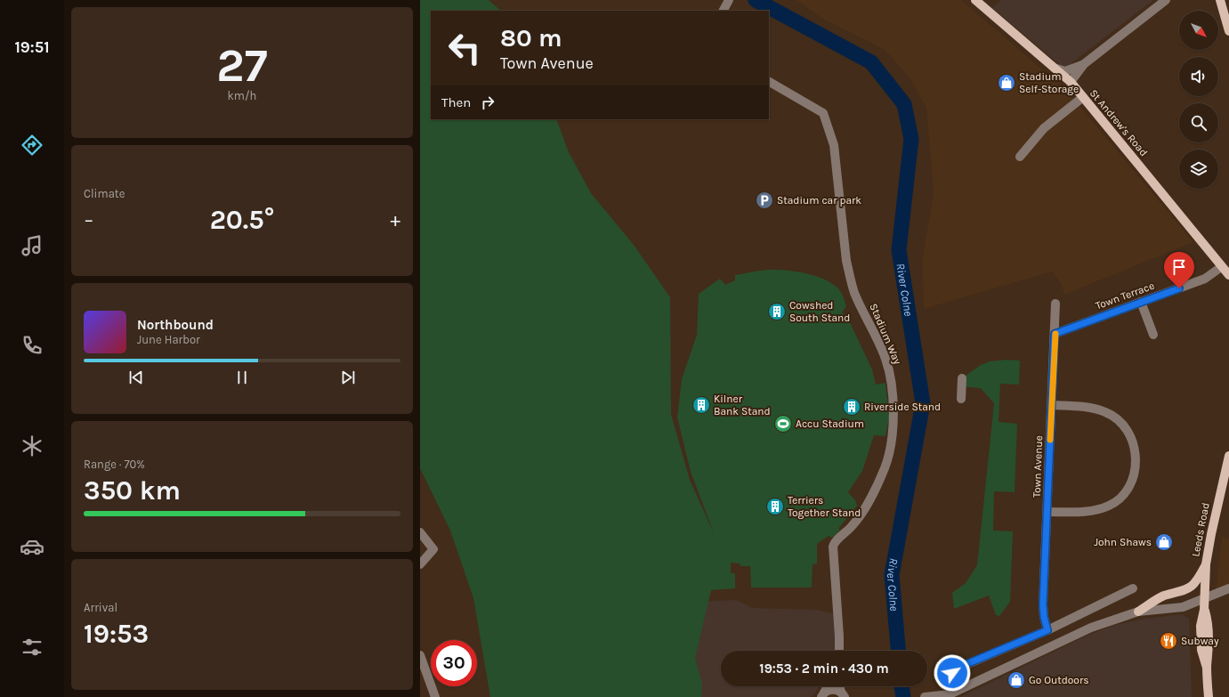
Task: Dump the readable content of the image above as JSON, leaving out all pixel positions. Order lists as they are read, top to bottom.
{
  "streets": {
    "main road": ["St Andrew's Road", "Leeds Road"],
    "street": ["Town Terrace", "Stadium Way", "Town Avenue"]
  },
  "crossings": [
    ["St Andrew's Road", "Town Terrace"],
    ["Town Terrace", "Town Avenue"]
  ],
  "water": ["River Colne"],
  "places": {
    "shop": ["Stadium Self-Storage", "John Shaws", "Go Outdoors"],
    "parking": ["Stadium car park"],
    "building": [
      "Cowshed South Stand",
      "Kilner Bank Stand",
      "Riverside Stand",
      "Terriers Together Stand"
    ],
    "sports": ["Accu Stadium"],
    "restaurant": ["Subway"]
  },
  "north": "bottom right",
  "page": {
    "tabs": "19:51",
    "tile": [
      ["27", "km/h"],
      "Climate",
      ["Range · 70%", "350 km"],
      ["Arrival", "19:53"]
    ],
    "turn": ["80 m", "Town Avenue"],
    "then": "Then",
    "heat": ["−", "20.5°", "+"],
    "song": ["Northbound", "June Harbor"],
    "limit": "30",
    "trip": "19:53 · 2 min · 430 m"
  }
}
